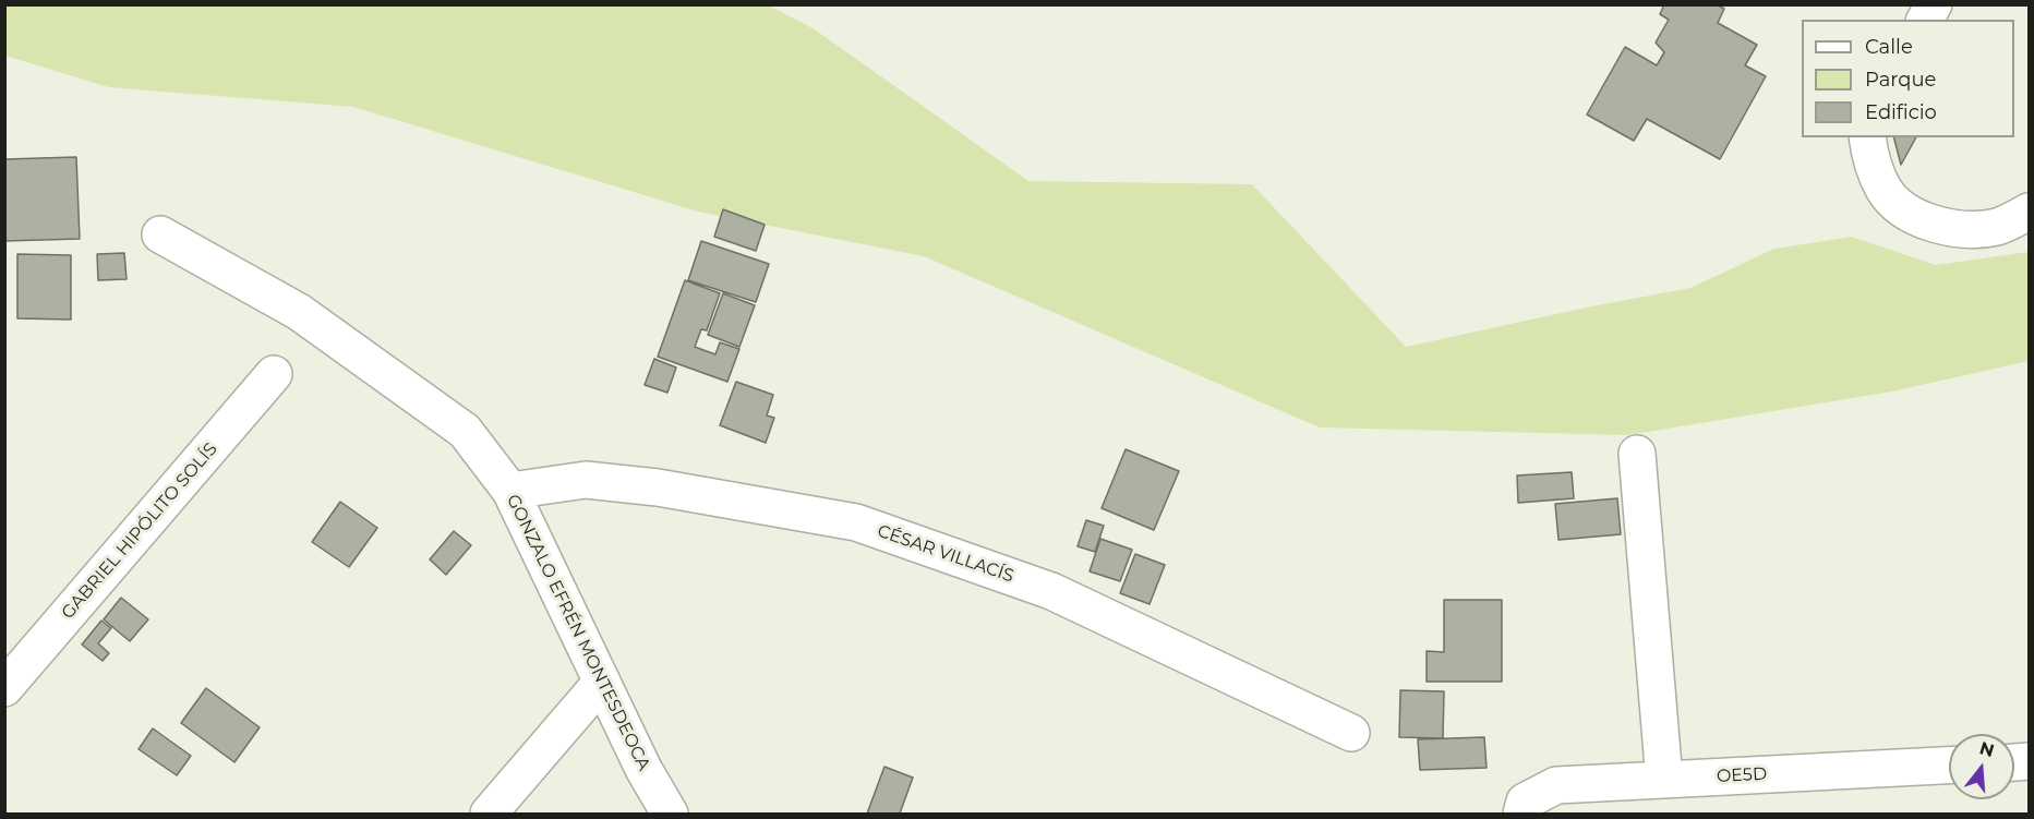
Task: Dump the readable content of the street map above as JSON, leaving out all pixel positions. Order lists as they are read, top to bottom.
{
  "streets": {
    "street": [
      "GABRIEL HIPÓLITO SOLÍS",
      "CÉSAR VILLACÍS",
      "GONZALO EFRÉN MONTESDEOCA",
      "OE5D"
    ]
  },
  "crossings": [
    ["CÉSAR VILLACÍS", "GONZALO EFRÉN MONTESDEOCA"]
  ],
  "legend": ["Calle", "Parque", "Edificio"],
  "north": "top"
}
